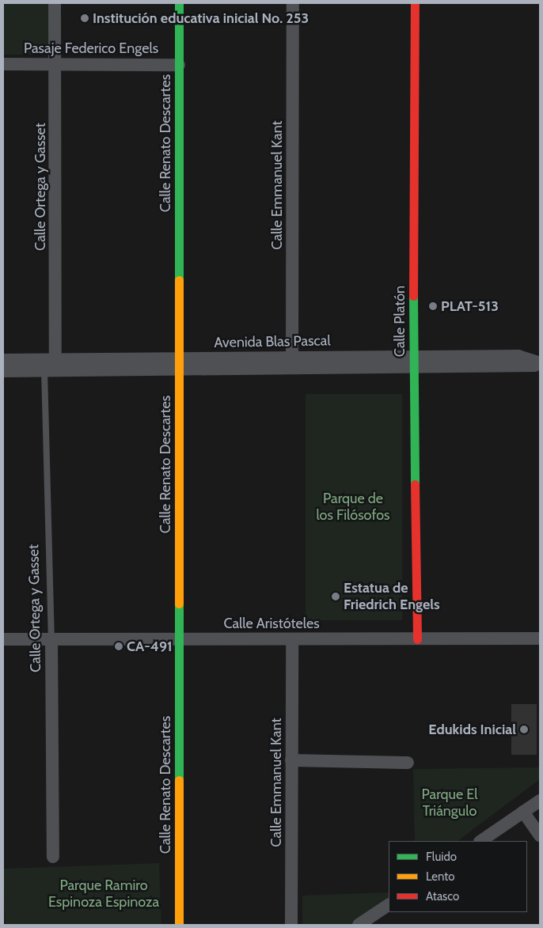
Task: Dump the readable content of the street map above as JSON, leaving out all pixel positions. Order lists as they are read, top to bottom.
{
  "streets": {
    "street": [
      "Pasaje Federico Engels",
      "Calle Renato Descartes",
      "Calle Emmanuel Kant",
      "Calle Ortega y Gasset",
      "Calle Platón",
      "Avenida Blas Pascal",
      "Calle Aristóteles"
    ]
  },
  "crossings": [
    ["Pasaje Federico Engels", "Calle Renato Descartes"],
    ["Pasaje Federico Engels", "Calle Ortega y Gasset"],
    ["Calle Renato Descartes", "Avenida Blas Pascal"],
    ["Calle Renato Descartes", "Calle Aristóteles"],
    ["Calle Emmanuel Kant", "Avenida Blas Pascal"],
    ["Calle Emmanuel Kant", "Calle Aristóteles"],
    ["Calle Ortega y Gasset", "Avenida Blas Pascal"],
    ["Calle Ortega y Gasset", "Calle Aristóteles"],
    ["Calle Platón", "Avenida Blas Pascal"],
    ["Calle Platón", "Calle Aristóteles"]
  ],
  "parks": ["Parque de los Filósofos", "Parque El Triángulo", "Parque Ramiro Espinoza Espinoza"],
  "places": [
    "Institución educativa inicial No. 253",
    "PLAT-513",
    "Estatua de Friedrich Engels",
    "CA-491",
    "Edukids Inicial"
  ],
  "legend": ["Fluido", "Lento", "Atasco"]
}
